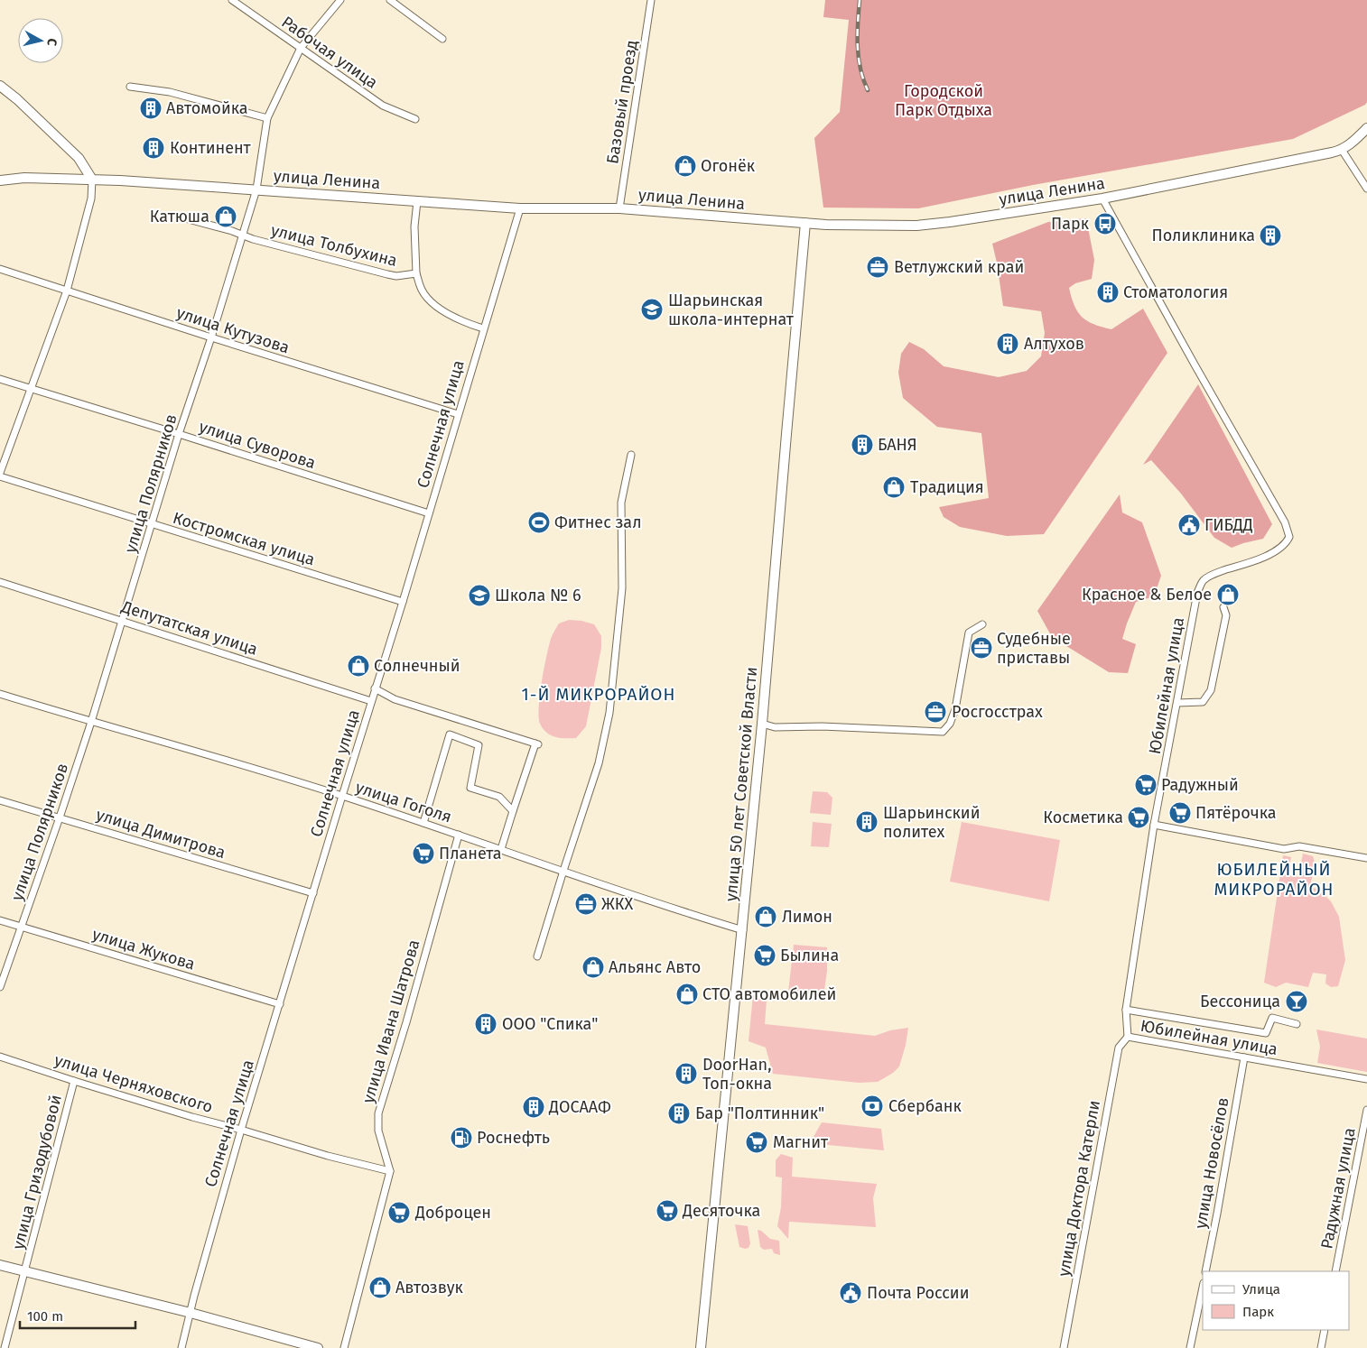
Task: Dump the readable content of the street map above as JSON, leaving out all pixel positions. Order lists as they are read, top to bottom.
{
  "streets": {
    "street": [
      "Рабочая улица",
      "Базовый проезд",
      "улица Ленина",
      "улица Толбухина",
      "улица Кутузова",
      "Солнечная улица",
      "улица Суворова",
      "улица Полярников",
      "Костромская улица",
      "Депутатская улица",
      "Юбилейная улица",
      "улица 50 лет Советской Власти",
      "улица Гоголя",
      "улица Димитрова",
      "улица Жукова",
      "улица Ивана Шатрова",
      "улица Черняховского",
      "улица Новосёлов",
      "улица Гризодубовой",
      "улица Доктора Катерли",
      "Радужная улица"
    ]
  },
  "crossings": [
    ["Рабочая улица", "улица Полярников"],
    ["Базовый проезд", "улица Ленина"],
    ["улица Ленина", "Солнечная улица"],
    ["улица Ленина", "улица Полярников"],
    ["улица Ленина", "Юбилейная улица"],
    ["улица Ленина", "улица 50 лет Советской Власти"],
    ["улица Толбухина", "Солнечная улица"],
    ["улица Толбухина", "улица Полярников"],
    ["улица Кутузова", "Солнечная улица"],
    ["улица Кутузова", "улица Полярников"],
    ["Солнечная улица", "улица Суворова"],
    ["Солнечная улица", "Костромская улица"],
    ["Солнечная улица", "Депутатская улица"],
    ["Солнечная улица", "улица Гоголя"],
    ["Солнечная улица", "улица Димитрова"],
    ["Солнечная улица", "улица Жукова"],
    ["Солнечная улица", "улица Черняховского"],
    ["улица Суворова", "улица Полярников"],
    ["улица Полярников", "Костромская улица"],
    ["улица Полярников", "Депутатская улица"],
    ["улица Полярников", "улица Гоголя"],
    ["улица Полярников", "улица Димитрова"],
    ["улица Полярников", "улица Жукова"],
    ["Юбилейная улица", "улица Новосёлов"],
    ["Юбилейная улица", "улица Доктора Катерли"],
    ["улица 50 лет Советской Власти", "улица Гоголя"],
    ["улица Гоголя", "улица Ивана Шатрова"],
    ["улица Ивана Шатрова", "улица Черняховского"],
    ["улица Черняховского", "улица Гризодубовой"]
  ],
  "districts": ["1-Й МИКРОРАЙОН", "ЮБИЛЕЙНЫЙ МИКРОРАЙОН"],
  "parks": ["Городской Парк Отдыха"],
  "places": {
    "building": [
      "Автомойка",
      "Континент",
      "Поликлиника",
      "Стоматология",
      "Алтухов",
      "БАНЯ",
      "Шарьинский политех",
      "ООО \"Спика\"",
      "DoorHan, Топ-окна",
      "ДОСААФ",
      "Бар \"Полтинник\""
    ],
    "shop": [
      "Огонёк",
      "Катюша",
      "Традиция",
      "Красное & Белое",
      "Солнечный",
      "Лимон",
      "Альянс Авто",
      "СТО автомобилей",
      "Автозвук"
    ],
    "bus stop": ["Парк"],
    "office": [
      "Ветлужский край",
      "Судебные приставы",
      "Росгосстрах",
      "ЖКХ"
    ],
    "school or university": ["Шарьинская школа-интернат", "Школа № 6"],
    "sports": ["Фитнес зал"],
    "public building": ["ГИБДД", "Почта России"],
    "supermarket": [
      "Радужный",
      "Пятёрочка",
      "Косметика",
      "Планета",
      "Былина",
      "Магнит",
      "Десяточка",
      "Доброцен"
    ],
    "bar": ["Бессоница"],
    "bank": ["Сбербанк"],
    "fuel station": ["Роснефть"]
  },
  "legend": ["Улица", "Парк"],
  "scale_bar": "100 m",
  "north": "right"
}
